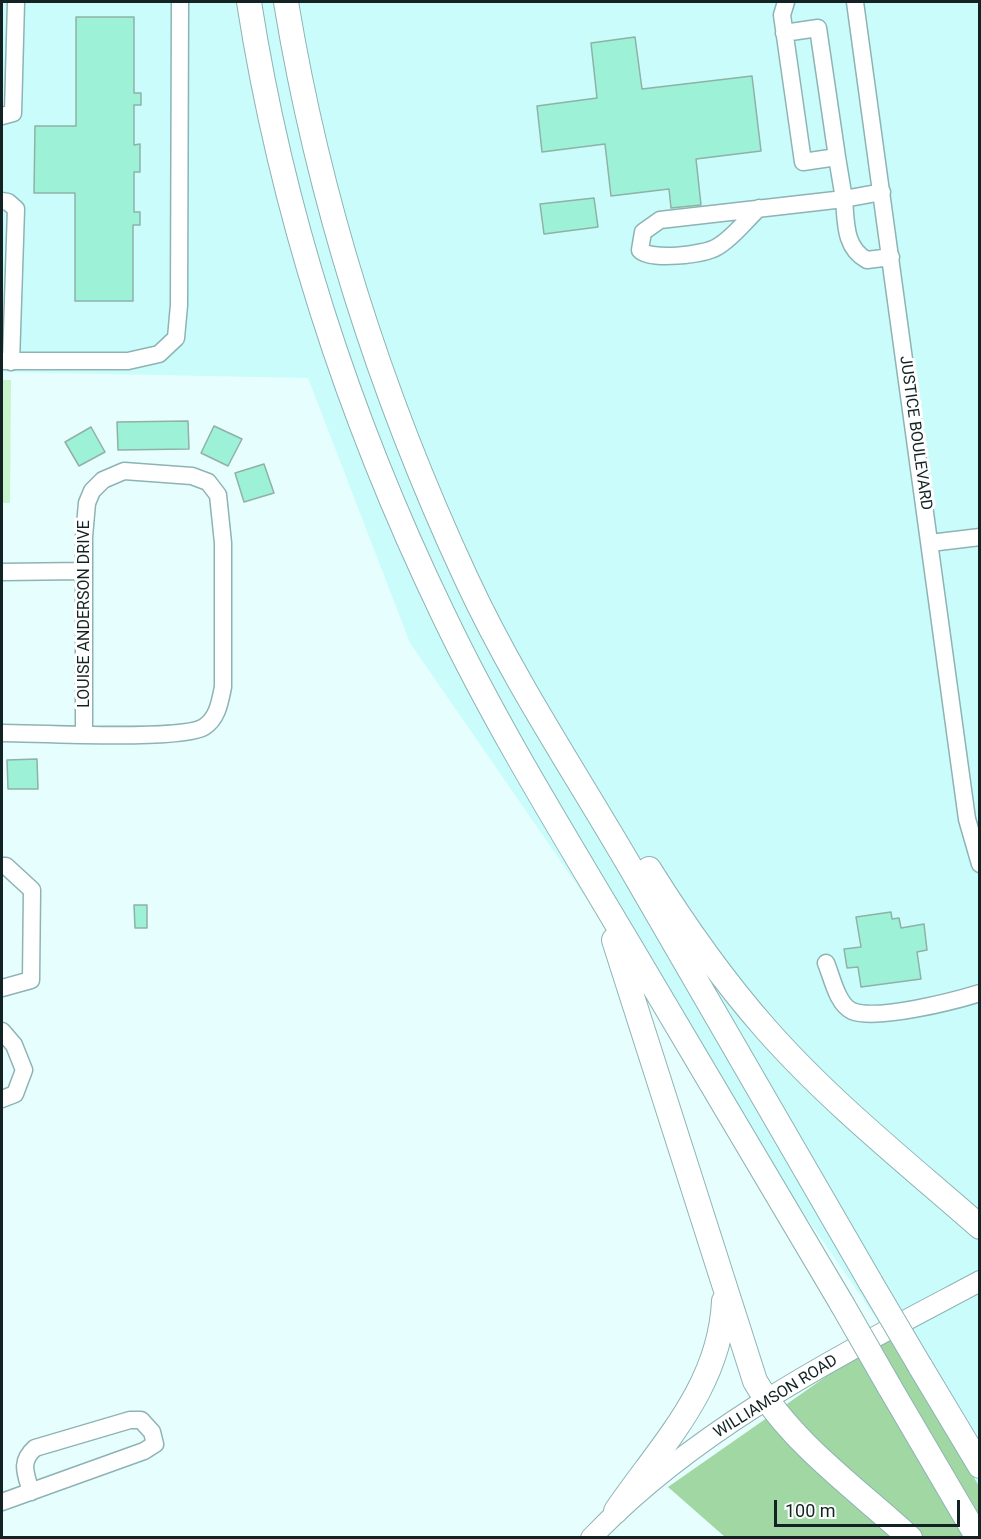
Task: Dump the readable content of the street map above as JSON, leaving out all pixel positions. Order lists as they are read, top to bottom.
{
  "streets": {
    "main road": ["WILLIAMSON ROAD"],
    "street": ["JUSTICE BOULEVARD", "LOUISE ANDERSON DRIVE"]
  },
  "scale_bar": "100 m"
}
